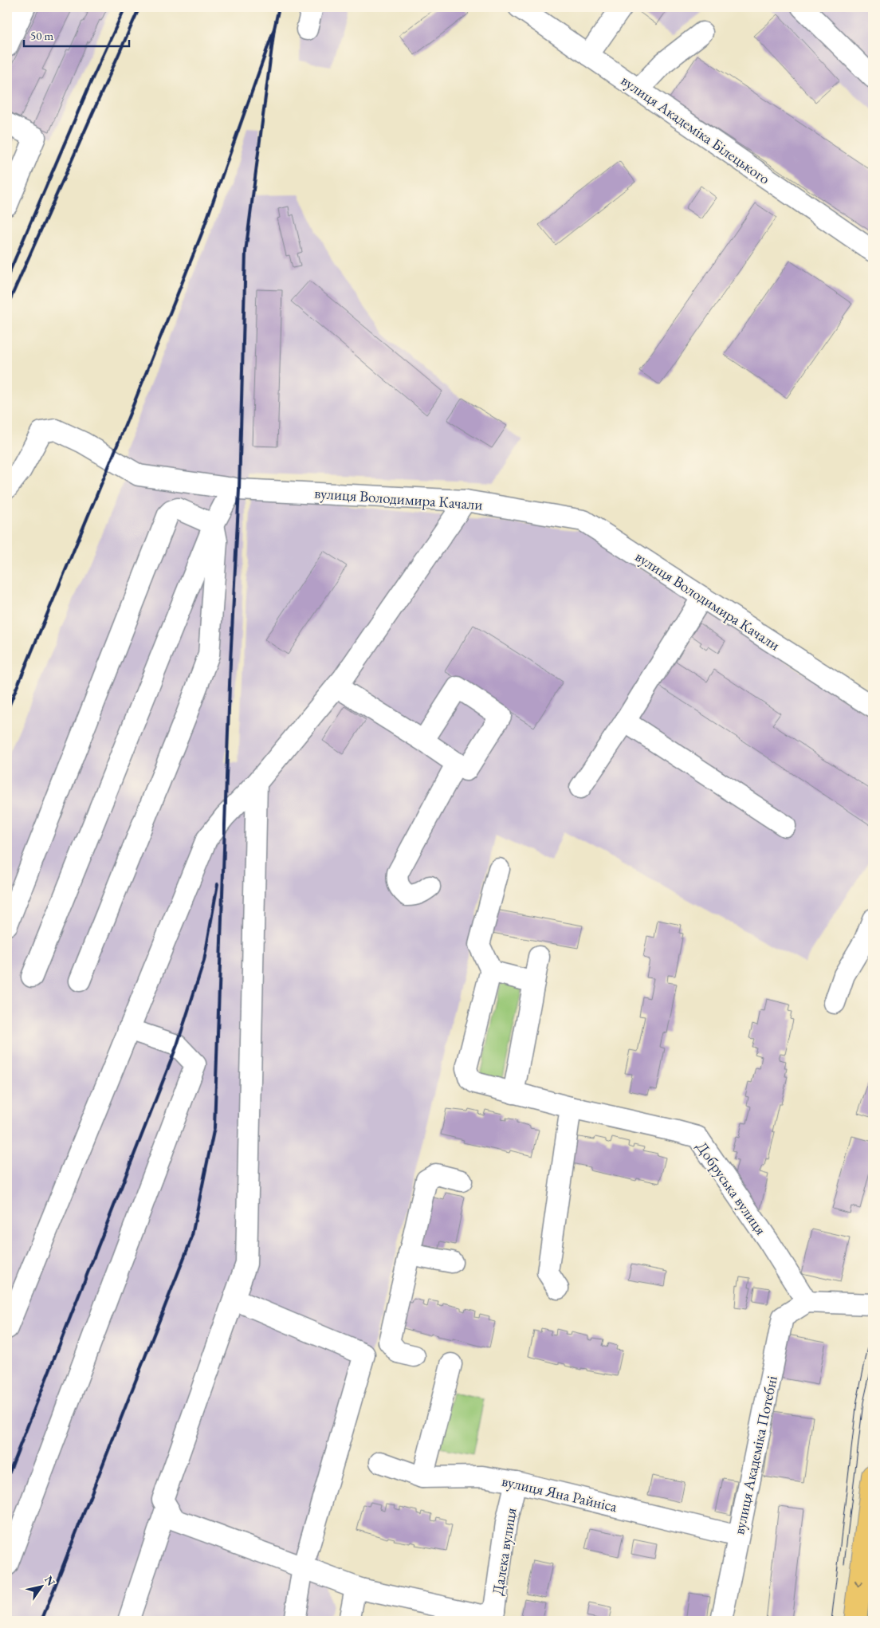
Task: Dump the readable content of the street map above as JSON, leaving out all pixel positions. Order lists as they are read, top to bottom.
{
  "streets": {
    "street": [
      "вулиця Академіка Білецького",
      "вулиця Володимира Качали",
      "Добруська вулиця",
      "вулиця Академіка Потебні",
      "вулиця Яна Райніса",
      "Далека вулиця"
    ]
  },
  "crossings": [
    ["Добруська вулиця", "вулиця Академіка Потебні"],
    ["вулиця Академіка Потебні", "вулиця Яна Райніса"],
    ["вулиця Яна Райніса", "Далека вулиця"]
  ],
  "scale_bar": "50 m",
  "north": "top right"
}
